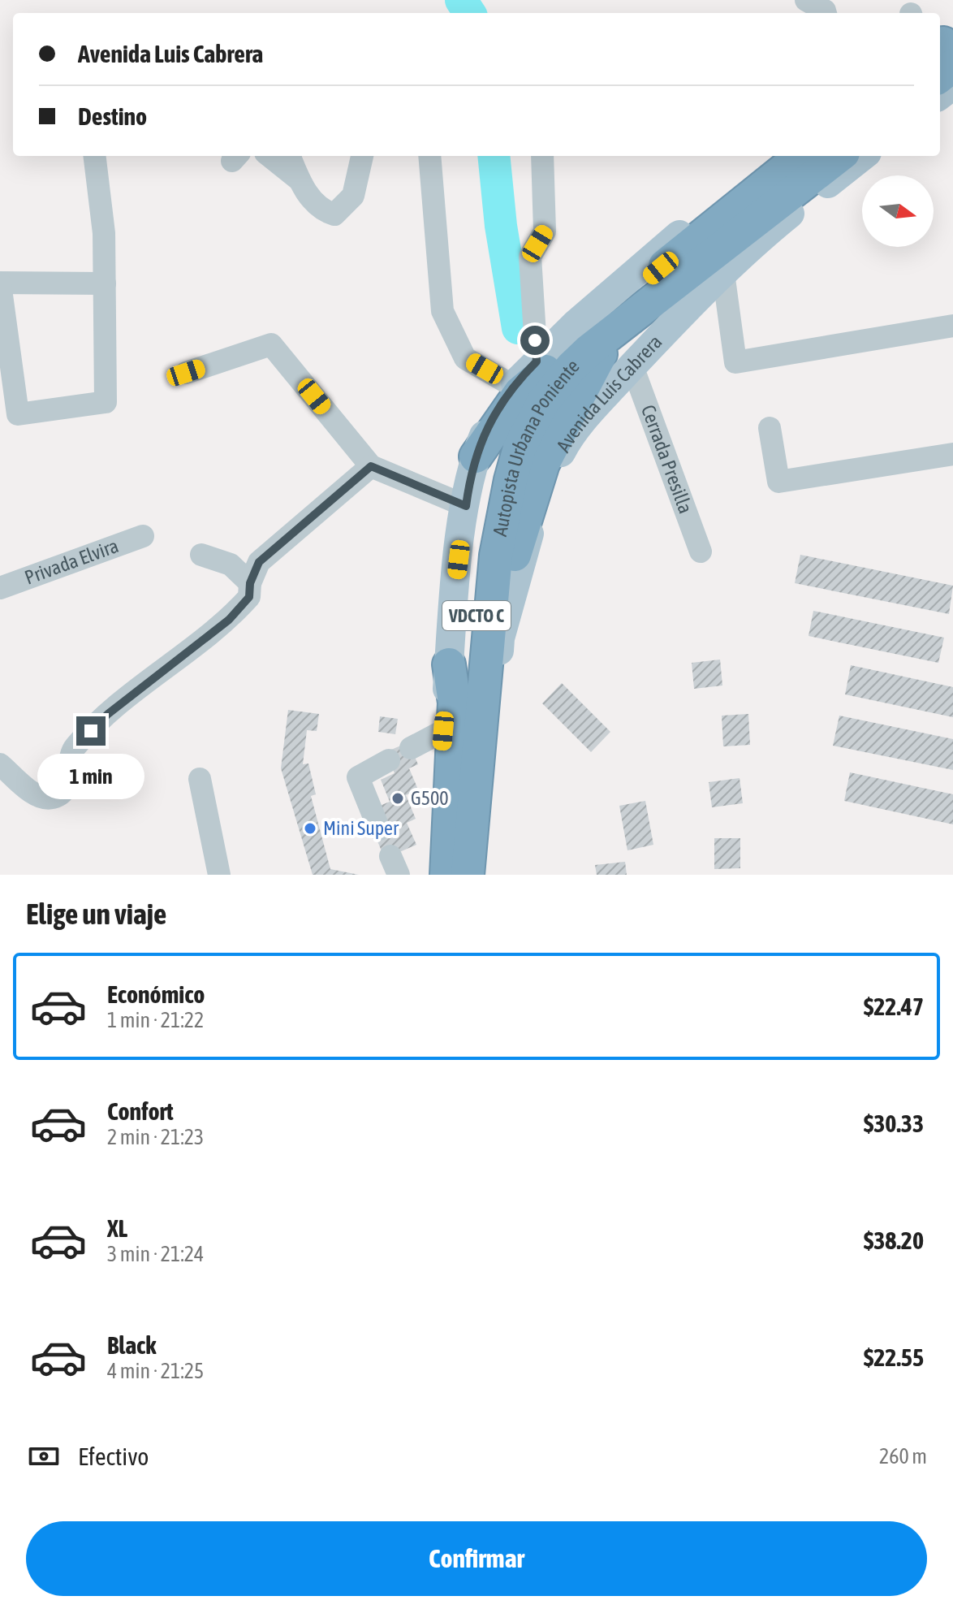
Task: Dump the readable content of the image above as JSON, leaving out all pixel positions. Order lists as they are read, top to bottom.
{
  "streets": {
    "highway": ["Autopista Urbana Poniente", "VDCTO C"],
    "main road": ["Avenida Luis Cabrera"],
    "street": ["Cerrada Presilla", "Privada Elvira"]
  },
  "crossings": [
    ["Avenida Luis Cabrera", "Autopista Urbana Poniente"],
    ["Avenida Luis Cabrera", "Cerrada Presilla"]
  ],
  "places": ["G500", "Mini Super"],
  "north": "right",
  "page": {
    "banner": ["Avenida Luis Cabrera", "Destino"],
    "bubble": "1 min",
    "heading": "Elige un viaje",
    "list": [
      {
        "name": "Económico",
        "note": "1 min · 21:22",
        "value": "$22.47"
      },
      {
        "name": "Confort",
        "note": "2 min · 21:23",
        "value": "$30.33"
      },
      {
        "name": "XL",
        "note": "3 min · 21:24",
        "value": "$38.20"
      },
      {
        "name": "Black",
        "note": "4 min · 21:25",
        "value": "$22.55"
      }
    ],
    "pay": ["Efectivo", "260 m"],
    "buttons": "Confirmar"
  }
}
